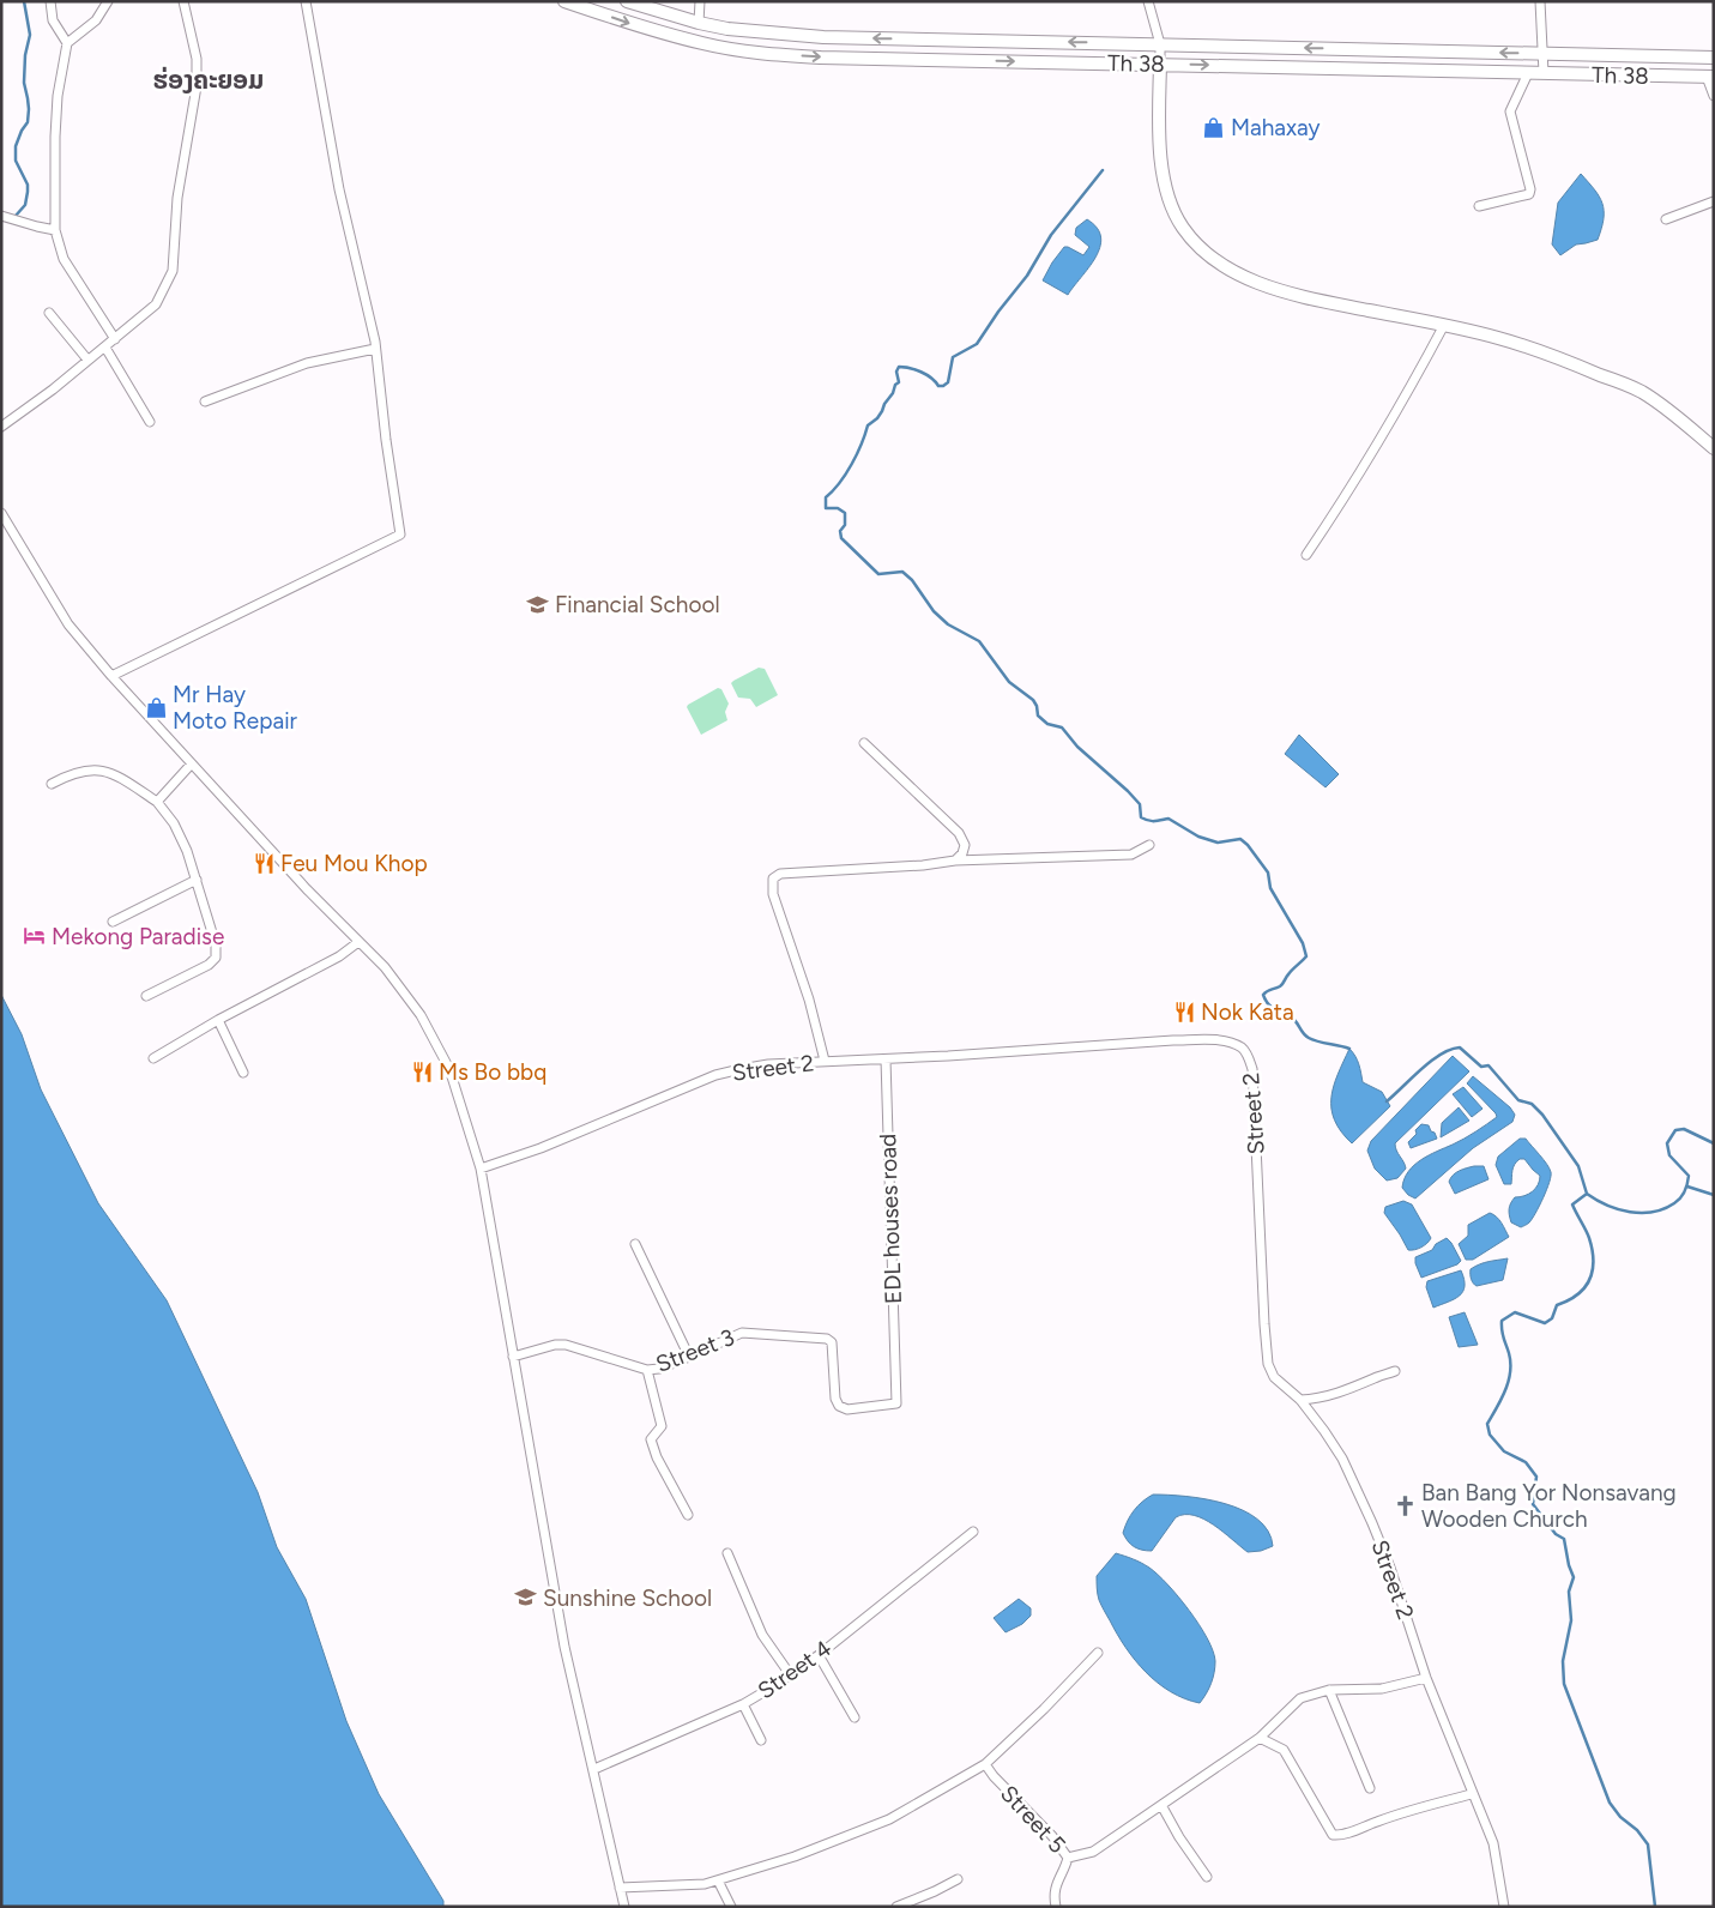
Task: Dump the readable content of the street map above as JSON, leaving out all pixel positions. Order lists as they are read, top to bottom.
{
  "streets": {
    "street": [
      "Th 38",
      "Street 2",
      "EDL houses road",
      "Street 3",
      "Street 4",
      "Street 5"
    ]
  },
  "crossings": [
    ["Street 2", "EDL houses road"],
    ["Street 2", "Street 5"],
    ["EDL houses road", "Street 3"]
  ],
  "districts": ["ຮ່ອງຄະຍອມ"],
  "places": {
    "shop": ["Mahaxay", "Mr Hay Moto Repair"],
    "school or university": ["Financial School", "Sunshine School"],
    "restaurant": ["Feu Mou Khop", "Nok Kata", "Ms Bo bbq"],
    "hotel": ["Mekong Paradise"],
    "church": ["Ban Bang Yor Nonsavang Wooden Church"]
  }
}
